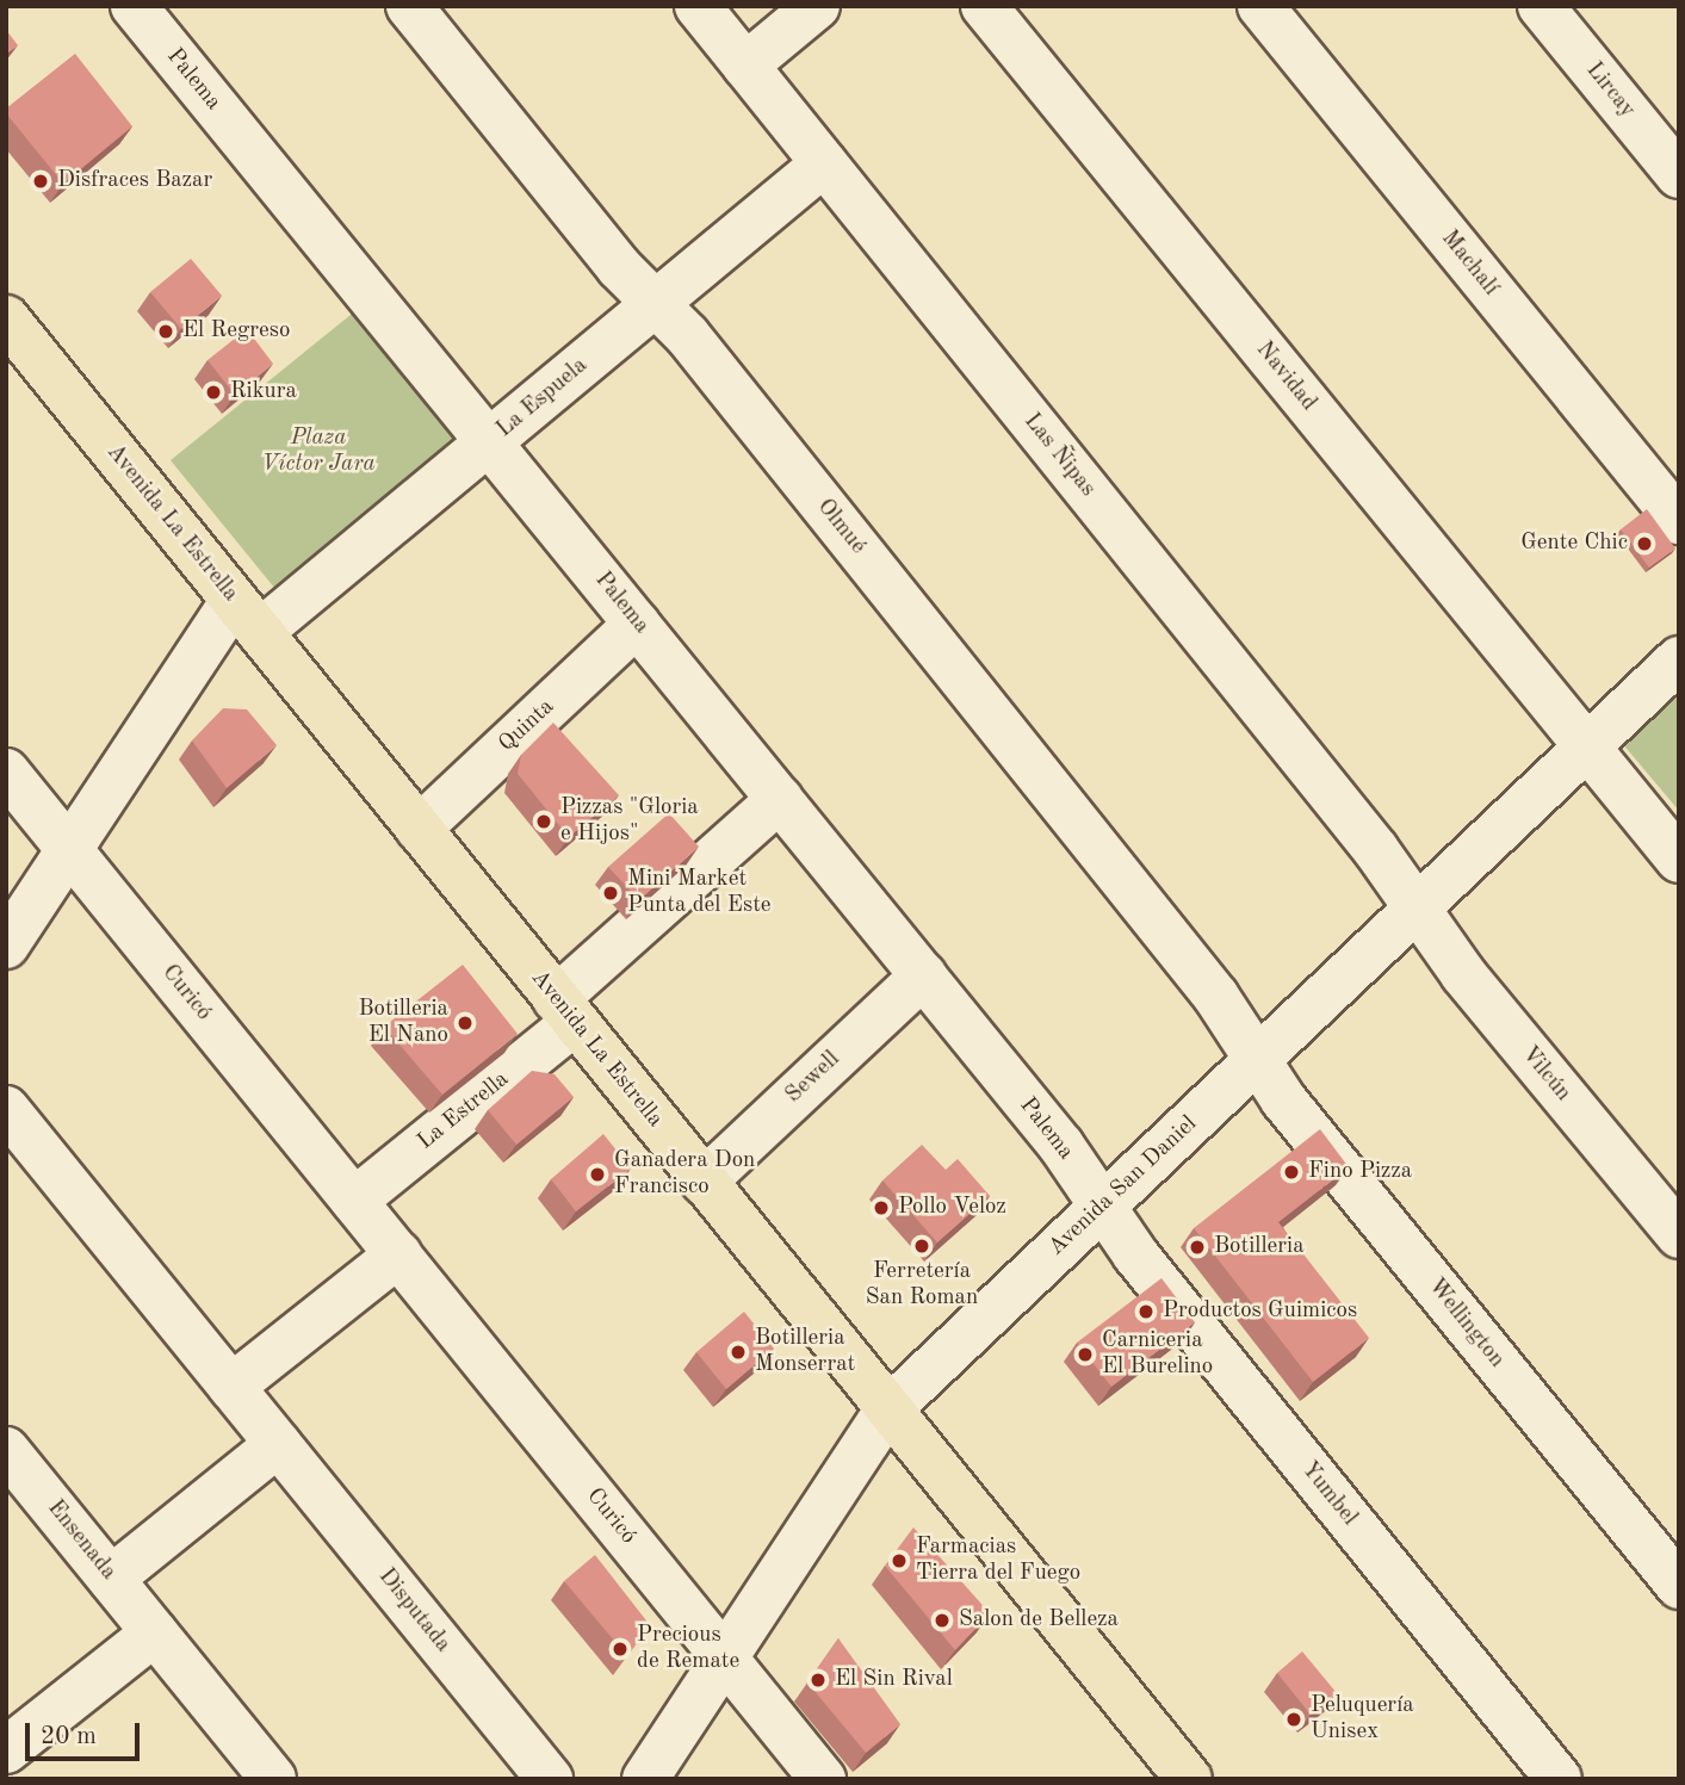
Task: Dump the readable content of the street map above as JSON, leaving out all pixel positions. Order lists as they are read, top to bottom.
{
  "streets": {
    "main road": ["Avenida La Estrella"],
    "street": [
      "Palema",
      "Lircay",
      "Machalí",
      "Navidad",
      "La Espuela",
      "Las Ñipas",
      "Olmué",
      "Quinta",
      "Curicó",
      "Vilcún",
      "Sewell",
      "La Estrella",
      "Avenida San Daniel",
      "Wellington",
      "Yumbel",
      "Ensenada",
      "Disputada"
    ]
  },
  "crossings": [
    ["Palema", "La Espuela"],
    ["Palema", "Quinta"],
    ["Palema", "Sewell"],
    ["Palema", "La Estrella"],
    ["Palema", "Avenida San Daniel"],
    ["Palema", "Yumbel"],
    ["Navidad", "Avenida San Daniel"],
    ["La Espuela", "Las Ñipas"],
    ["La Espuela", "Avenida La Estrella"],
    ["La Espuela", "Olmué"],
    ["La Espuela", "Curicó"],
    ["Las Ñipas", "Vilcún"],
    ["Las Ñipas", "Avenida San Daniel"],
    ["Avenida La Estrella", "Quinta"],
    ["Avenida La Estrella", "Sewell"],
    ["Avenida La Estrella", "La Estrella"],
    ["Avenida La Estrella", "Avenida San Daniel"],
    ["Olmué", "Avenida San Daniel"],
    ["Olmué", "Wellington"],
    ["Curicó", "La Estrella"],
    ["Curicó", "Avenida San Daniel"],
    ["Vilcún", "Avenida San Daniel"],
    ["Avenida San Daniel", "Wellington"],
    ["Avenida San Daniel", "Yumbel"]
  ],
  "parks": ["Plaza Víctor Jara"],
  "places": [
    "Disfraces Bazar",
    "El Regreso",
    "Rikura",
    "Gente Chic",
    "Pizzas \"Gloria e Hijos\"",
    "Mini Market Punta del Este",
    "Botilleria El Nano",
    "Fino Pizza",
    "Ganadera Don Francisco",
    "Pollo Veloz",
    "Ferretería San Roman",
    "Botilleria",
    "Productos Guimicos",
    "Botilleria Monserrat",
    "Carniceria El Burelino",
    "Farmacias Tierra del Fuego",
    "Salon de Belleza",
    "Precious de Remate",
    "El Sin Rival",
    "Peluquería Unisex"
  ],
  "scale_bar": "20 m"
}
